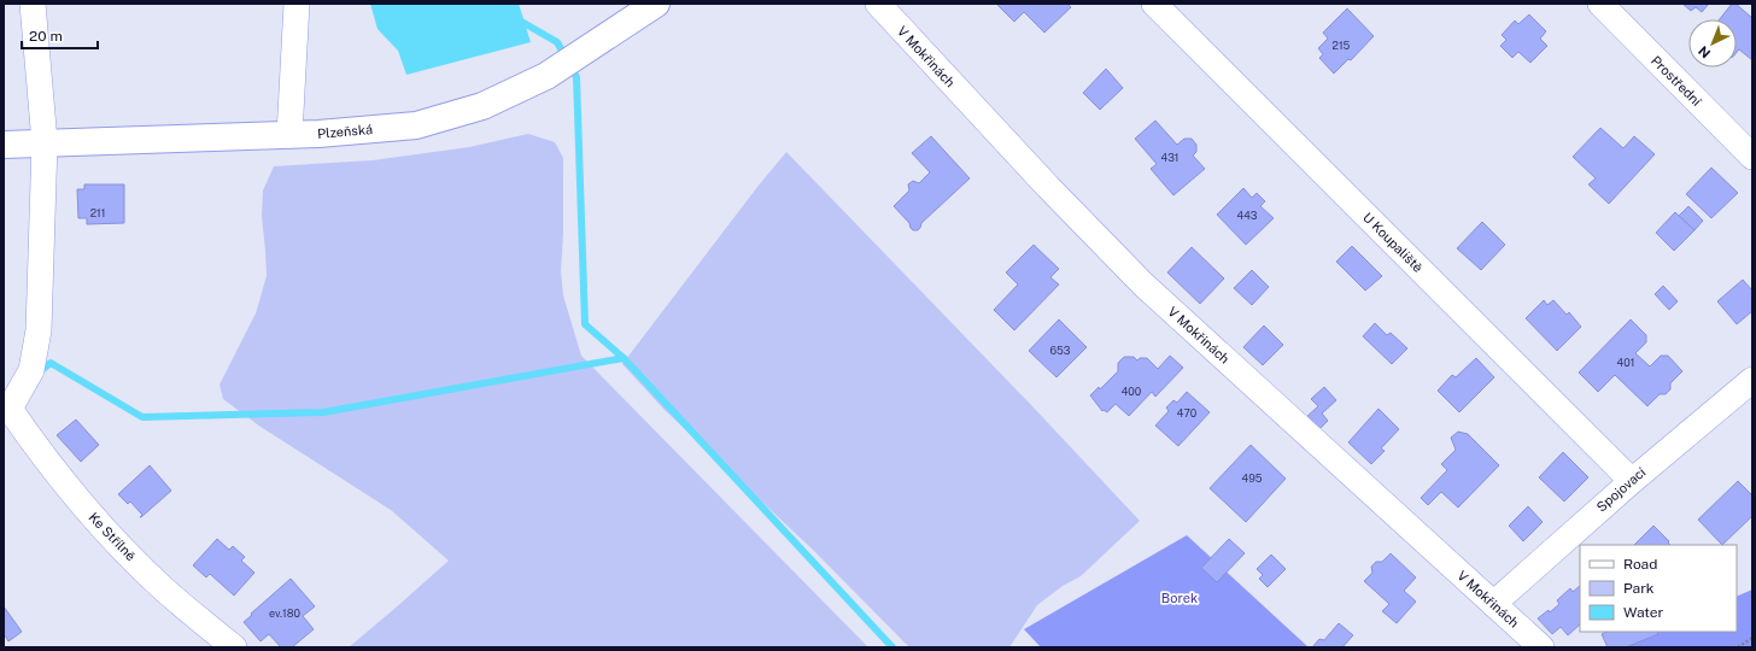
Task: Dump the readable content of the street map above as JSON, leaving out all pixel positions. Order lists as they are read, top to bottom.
{
  "streets": {
    "main road": ["Plzeňská"],
    "street": [
      "V Mokřinách",
      "Prostřední",
      "U Koupaliště",
      "Spojovací",
      "Ke Střílně"
    ]
  },
  "crossings": [
    ["V Mokřinách", "Spojovací"],
    ["Plzeňská", "Ke Střílně"],
    ["U Koupaliště", "Spojovací"]
  ],
  "parks": ["Borek"],
  "house_numbers": [
    "215",
    "431",
    "211",
    "443",
    "653",
    "401",
    "400",
    "470",
    "495",
    "ev.180"
  ],
  "legend": ["Road", "Park", "Water"],
  "scale_bar": "20 m",
  "north": "bottom left"
}
